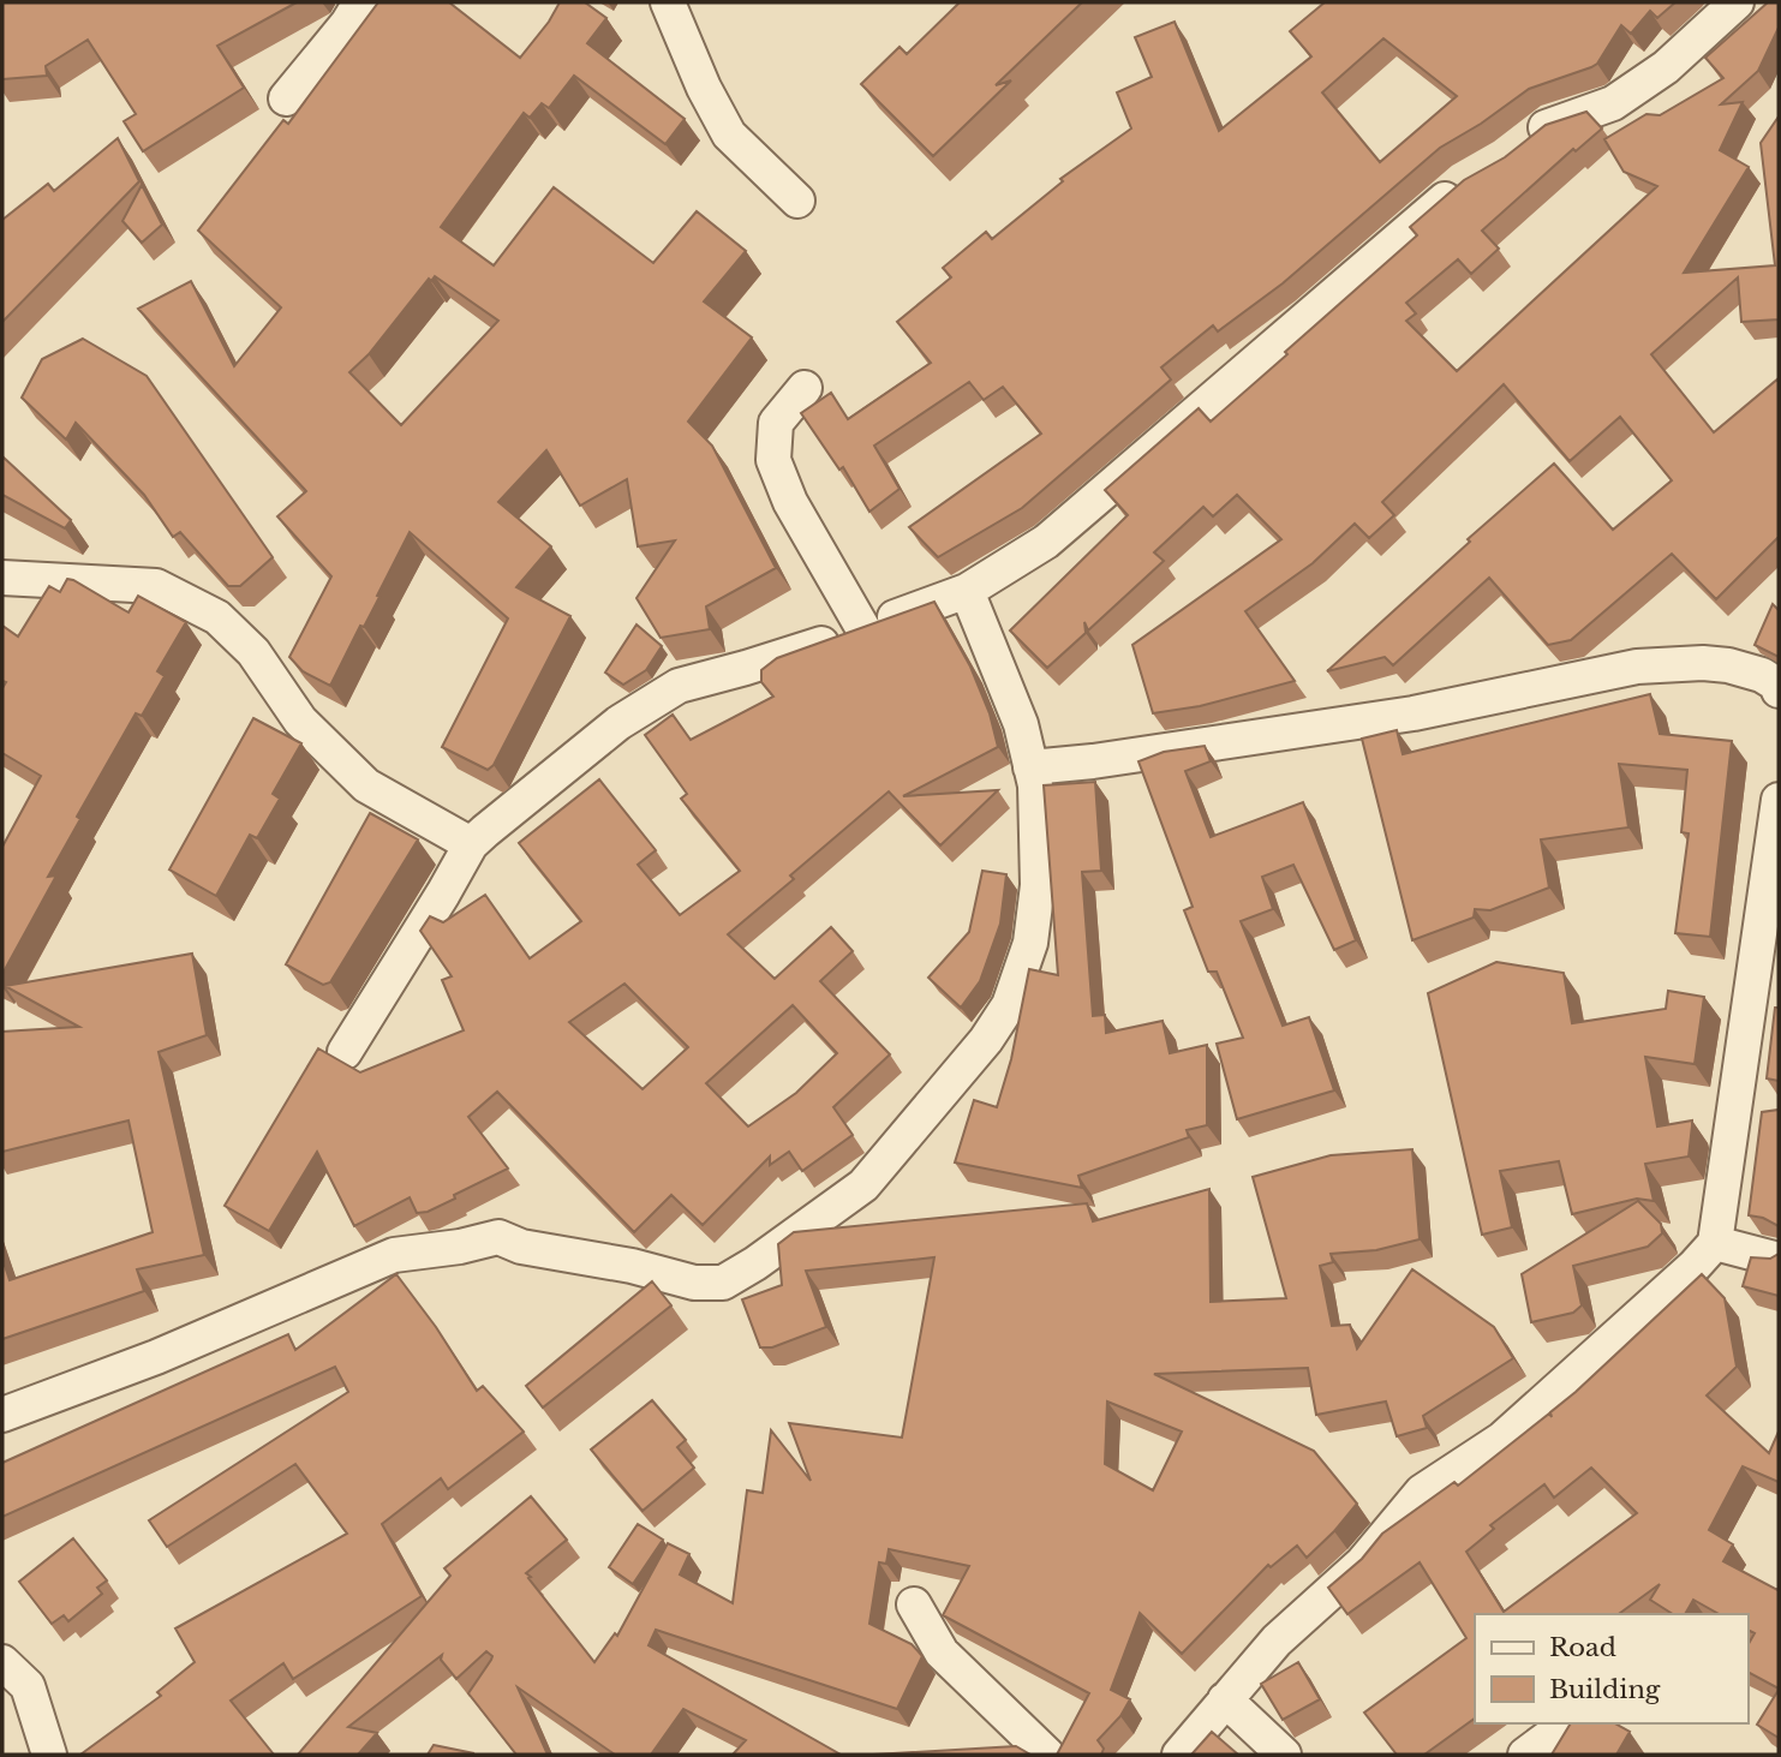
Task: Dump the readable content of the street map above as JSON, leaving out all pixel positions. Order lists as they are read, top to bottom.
{
  "legend": ["Road", "Building"]
}
